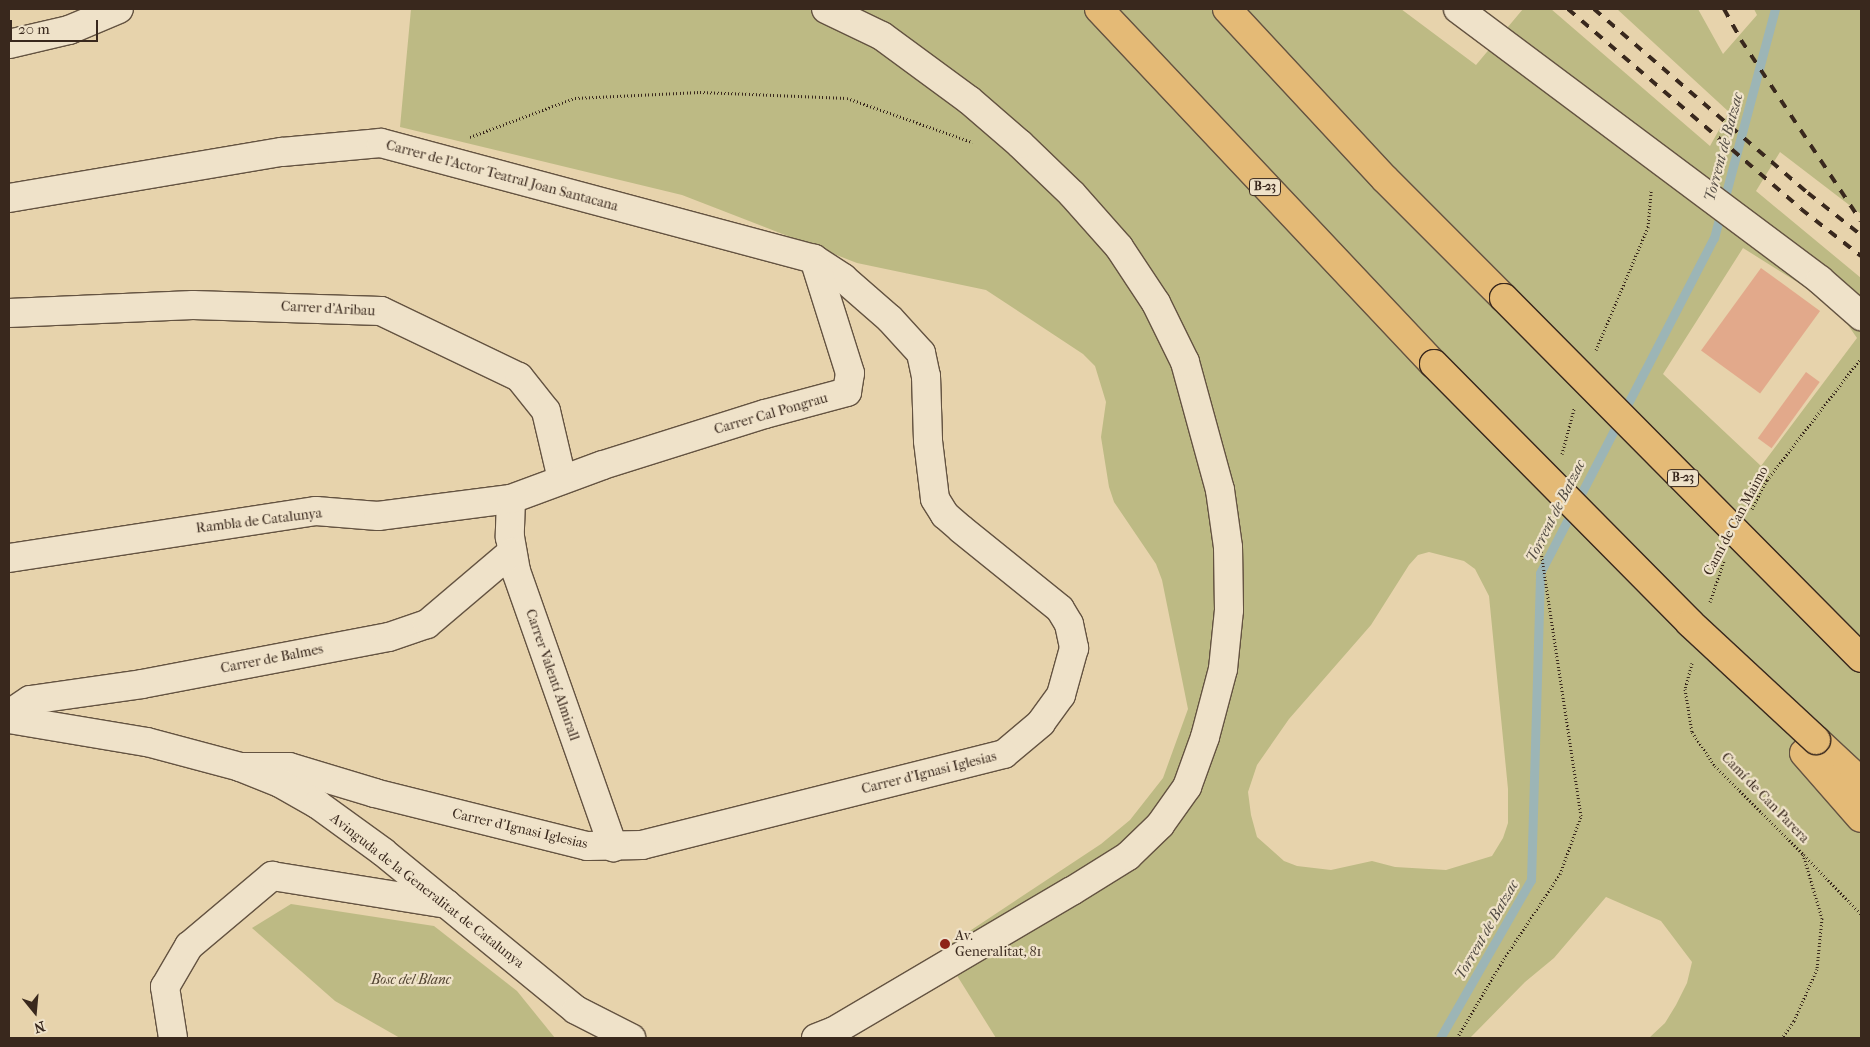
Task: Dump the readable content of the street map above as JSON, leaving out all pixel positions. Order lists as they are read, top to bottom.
{
  "streets": {
    "highway": ["B-23"],
    "street": [
      "Carrer de l'Actor Teatral Joan Santacana",
      "Carrer d'Aribau",
      "Carrer Cal Pongrau",
      "Rambla de Catalunya",
      "Carrer de Balmes",
      "Carrer Valentí Almirall",
      "Carrer d'Ignasi Iglesias",
      "Avinguda de la Generalitat de Catalunya"
    ],
    "path": ["Camí de Can Maimo", "Camí de Can Parera"]
  },
  "crossings": [
    ["Carrer de l'Actor Teatral Joan Santacana", "Carrer Cal Pongrau"],
    ["Carrer de l'Actor Teatral Joan Santacana", "Carrer d'Ignasi Iglesias"],
    ["B-23", "Camí de Can Maimo"],
    ["Carrer d'Aribau", "Carrer Cal Pongrau"],
    ["Carrer Cal Pongrau", "Carrer d'Ignasi Iglesias"],
    ["Rambla de Catalunya", "Carrer Valentí Almirall"],
    ["Carrer de Balmes", "Carrer Valentí Almirall"],
    ["Carrer Valentí Almirall", "Carrer d'Ignasi Iglesias"],
    ["Carrer d'Ignasi Iglesias", "Avinguda de la Generalitat de Catalunya"]
  ],
  "water": ["Torrent de Batzac"],
  "parks": ["Bosc del Blanc"],
  "places": ["Av. Generalitat, 81"],
  "scale_bar": "20 m",
  "north": "bottom"
}
